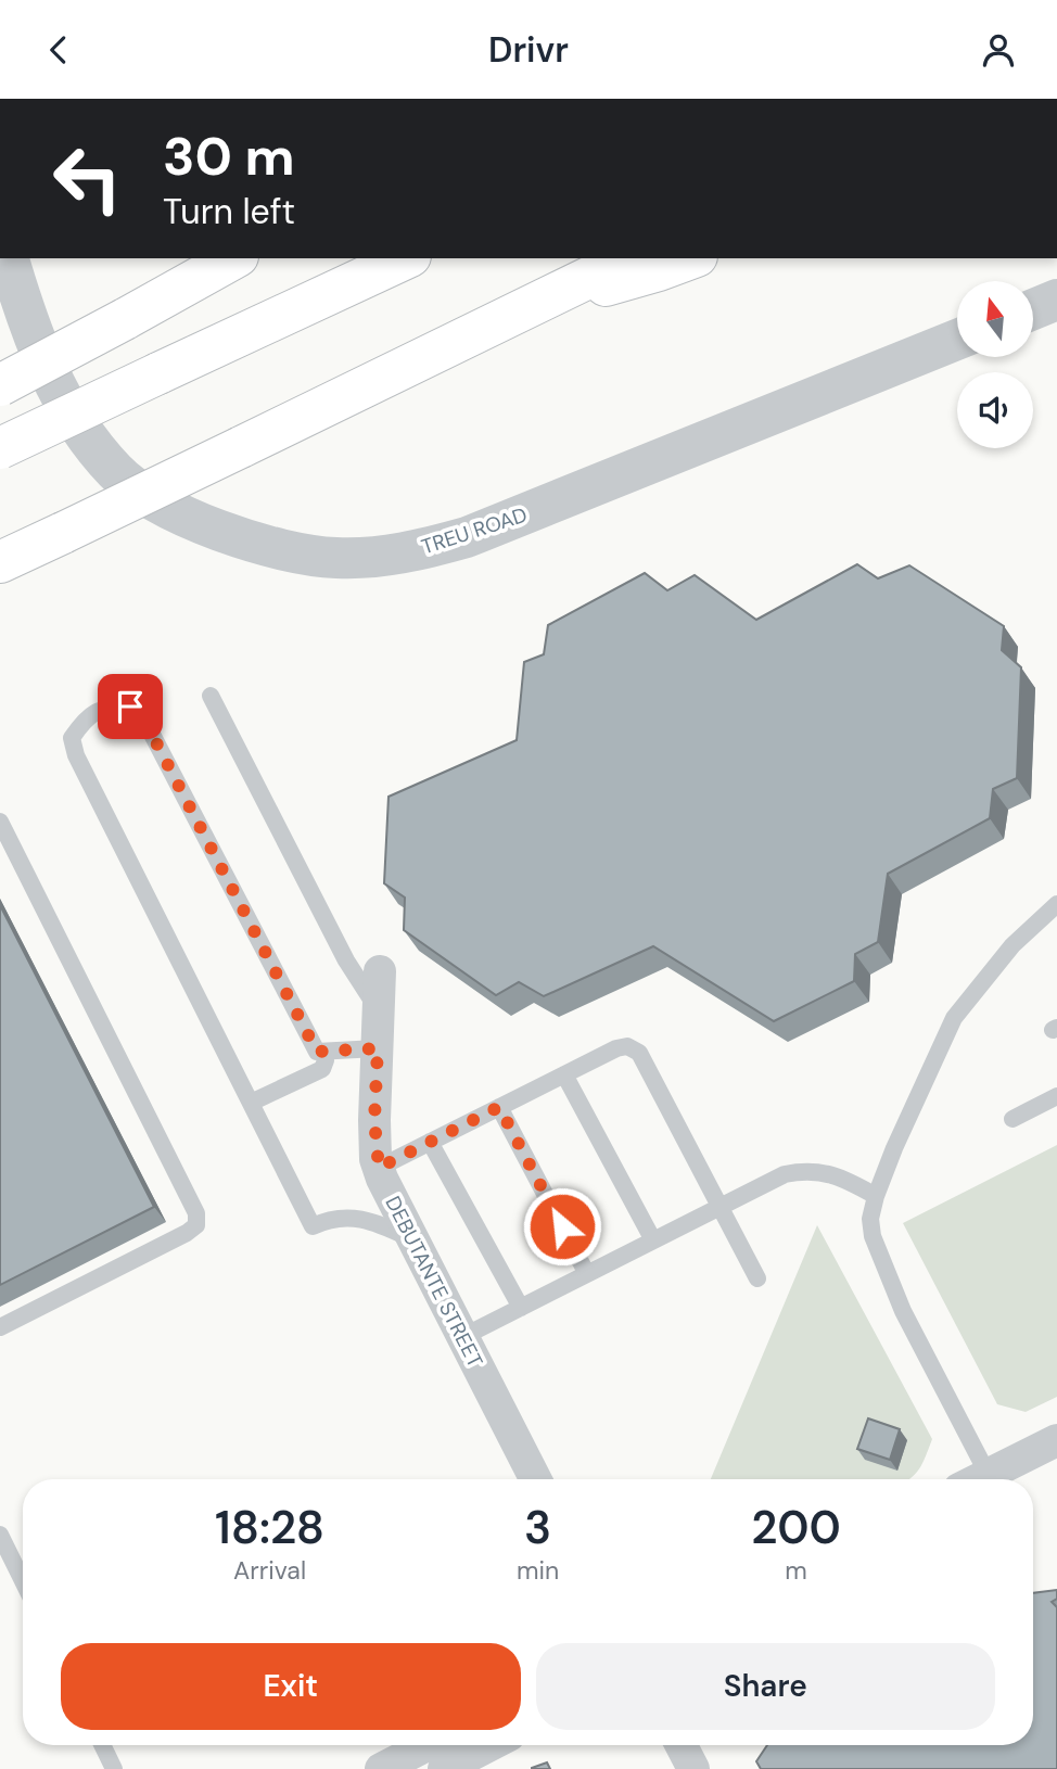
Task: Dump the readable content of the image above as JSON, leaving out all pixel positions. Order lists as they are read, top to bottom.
{
  "streets": {
    "street": ["TREU ROAD", "DEBUTANTE STREET"]
  },
  "north": "top",
  "page": {
    "header": "Drivr",
    "turn": ["30 m", "Turn left"],
    "eta": [
      "18:28",
      "Arrival",
      "3",
      "min",
      "200",
      "m"
    ],
    "buttons": ["Exit", "Share"]
  }
}
